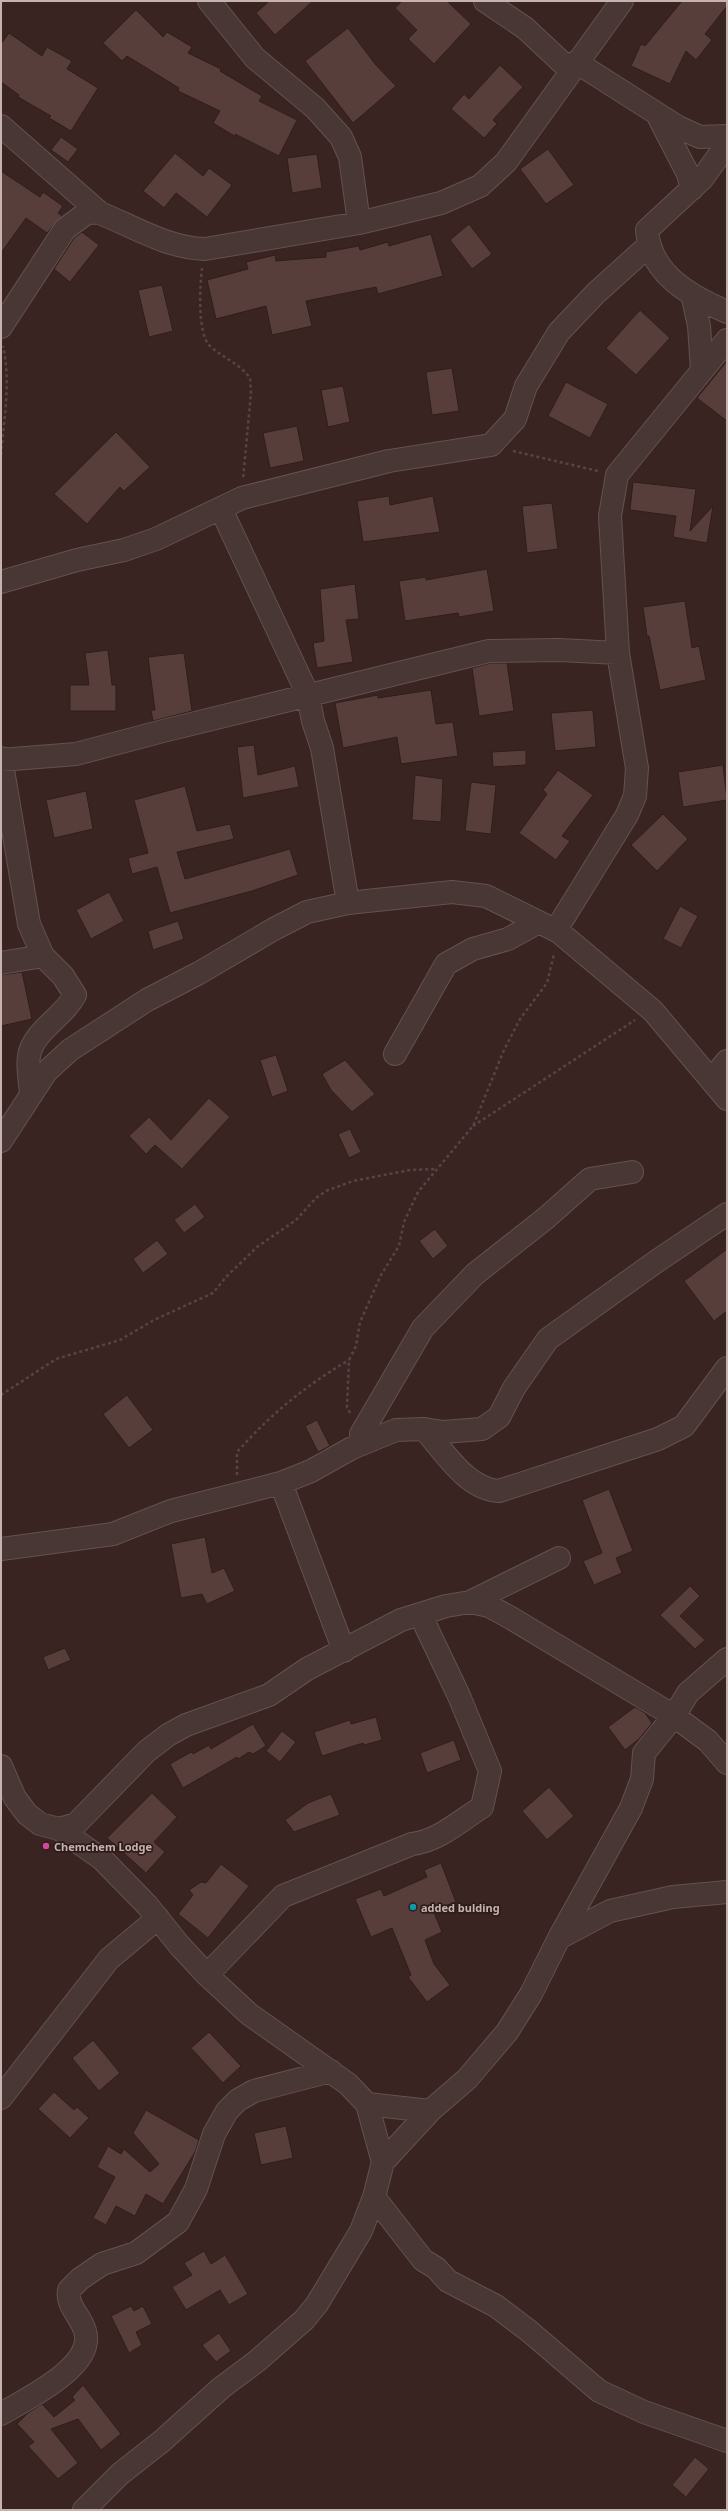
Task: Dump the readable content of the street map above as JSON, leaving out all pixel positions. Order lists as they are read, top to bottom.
{
  "places": ["Chemchem Lodge", "added bulding"]
}
